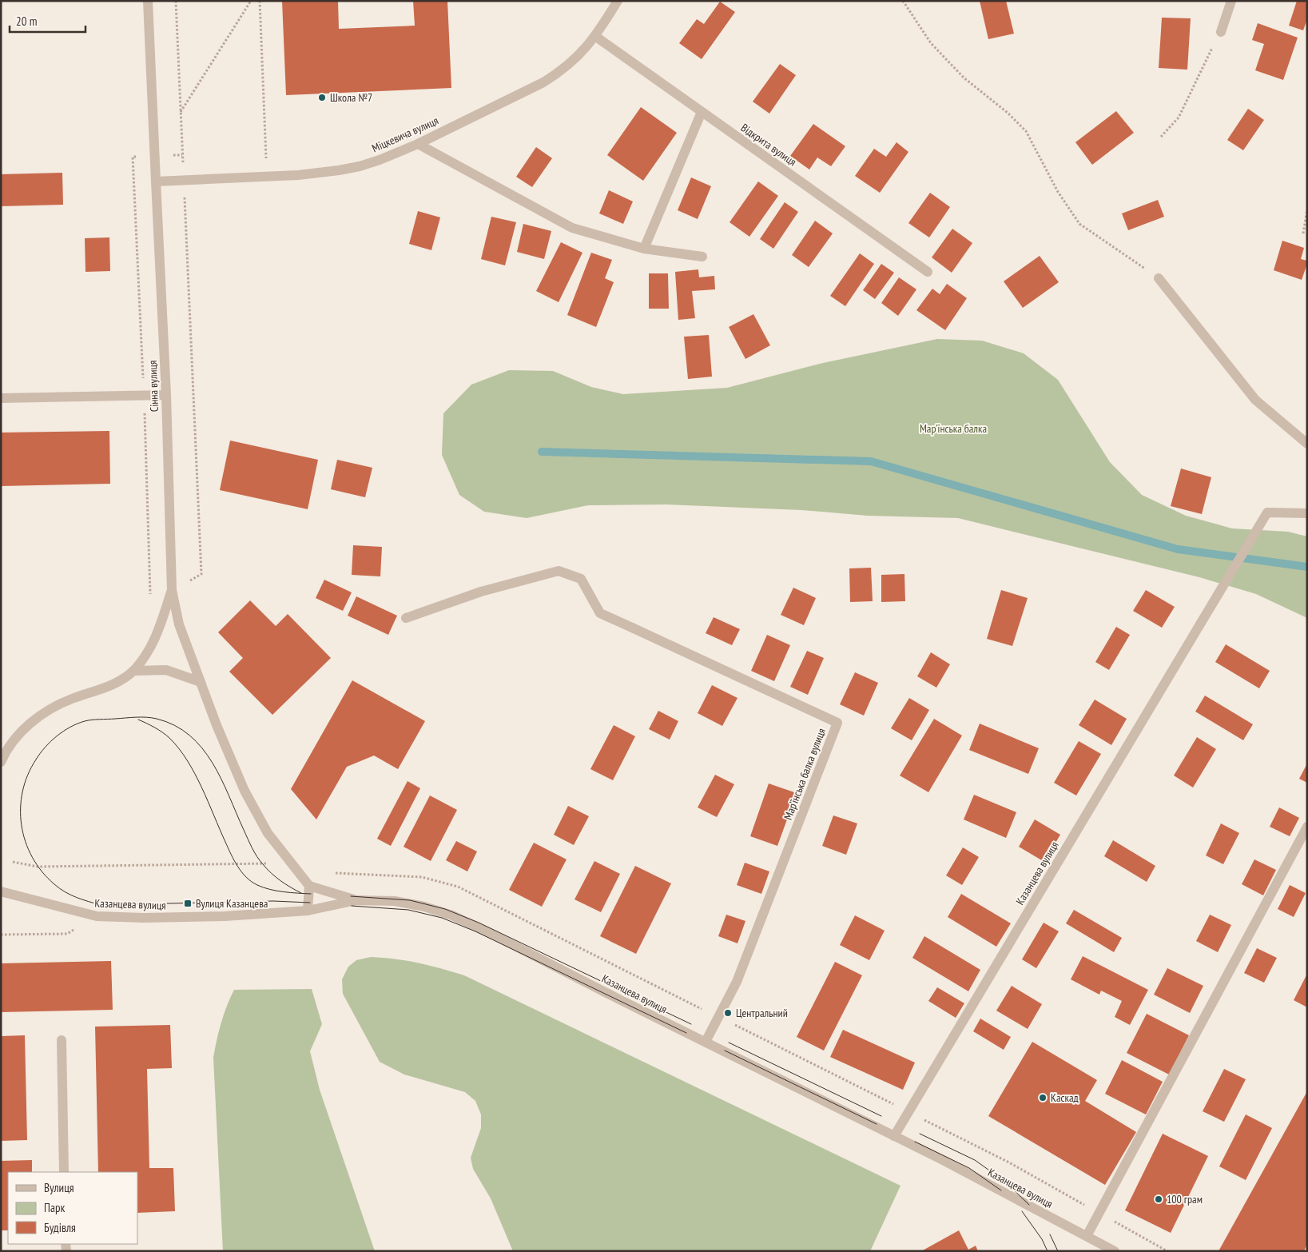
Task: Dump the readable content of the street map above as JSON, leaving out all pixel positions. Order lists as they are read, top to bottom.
{
  "streets": {
    "street": [
      "Міцкевича вулиця",
      "Відкрита вулиця",
      "Сінна вулиця",
      "Мар’їнська балка вулиця",
      "Казанцева вулиця"
    ]
  },
  "crossings": [
    ["Міцкевича вулиця", "Відкрита вулиця"],
    ["Міцкевича вулиця", "Сінна вулиця"],
    ["Мар’їнська балка вулиця", "Казанцева вулиця"]
  ],
  "parks": ["Мар’їнська балка"],
  "places": {
    "other": [
      "Школа №7",
      "Центральний",
      "Каскад",
      "100 грам"
    ],
    "transit": ["Вулиця Казанцева"]
  },
  "legend": ["Вулиця", "Парк", "Будівля"],
  "scale_bar": "20 m"
}
